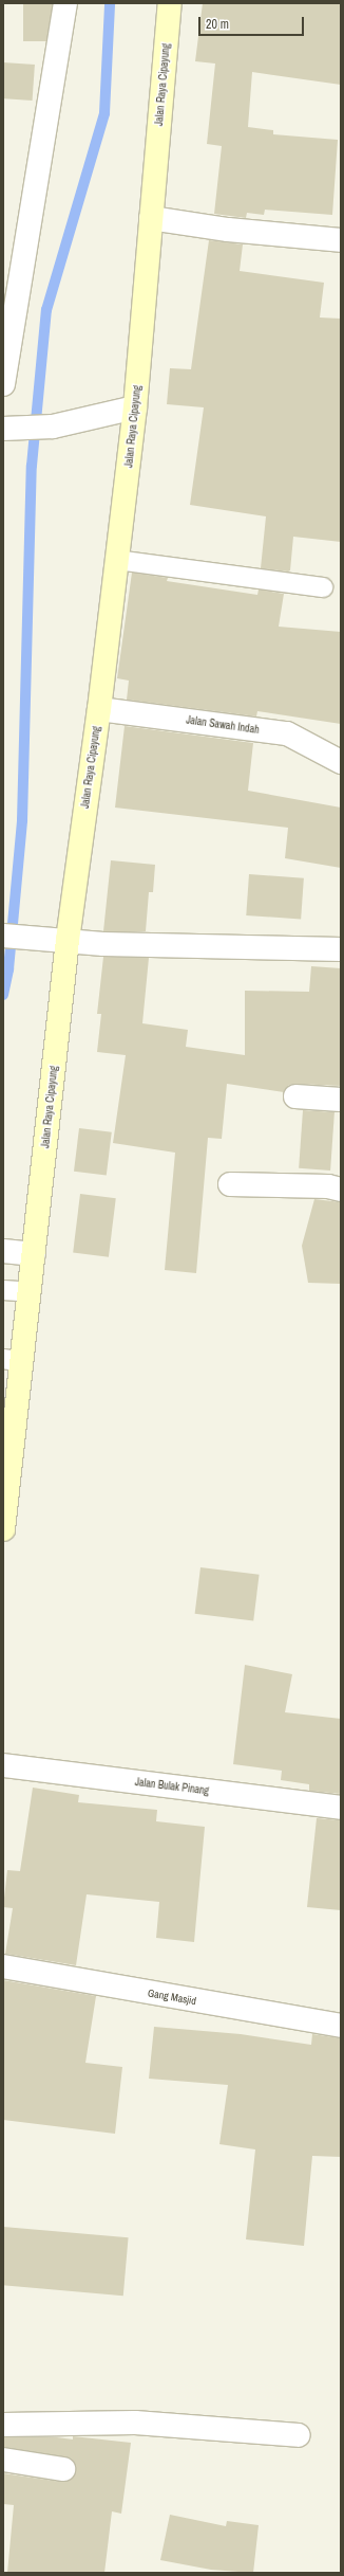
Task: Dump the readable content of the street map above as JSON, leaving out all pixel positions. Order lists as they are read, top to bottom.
{
  "streets": {
    "main road": ["Jalan Raya Cipayung"],
    "street": ["Jalan Sawah Indah", "Jalan Bulak Pinang", "Gang Masjid"]
  },
  "crossings": [
    ["Jalan Raya Cipayung", "Jalan Sawah Indah"]
  ],
  "scale_bar": "20 m"
}
